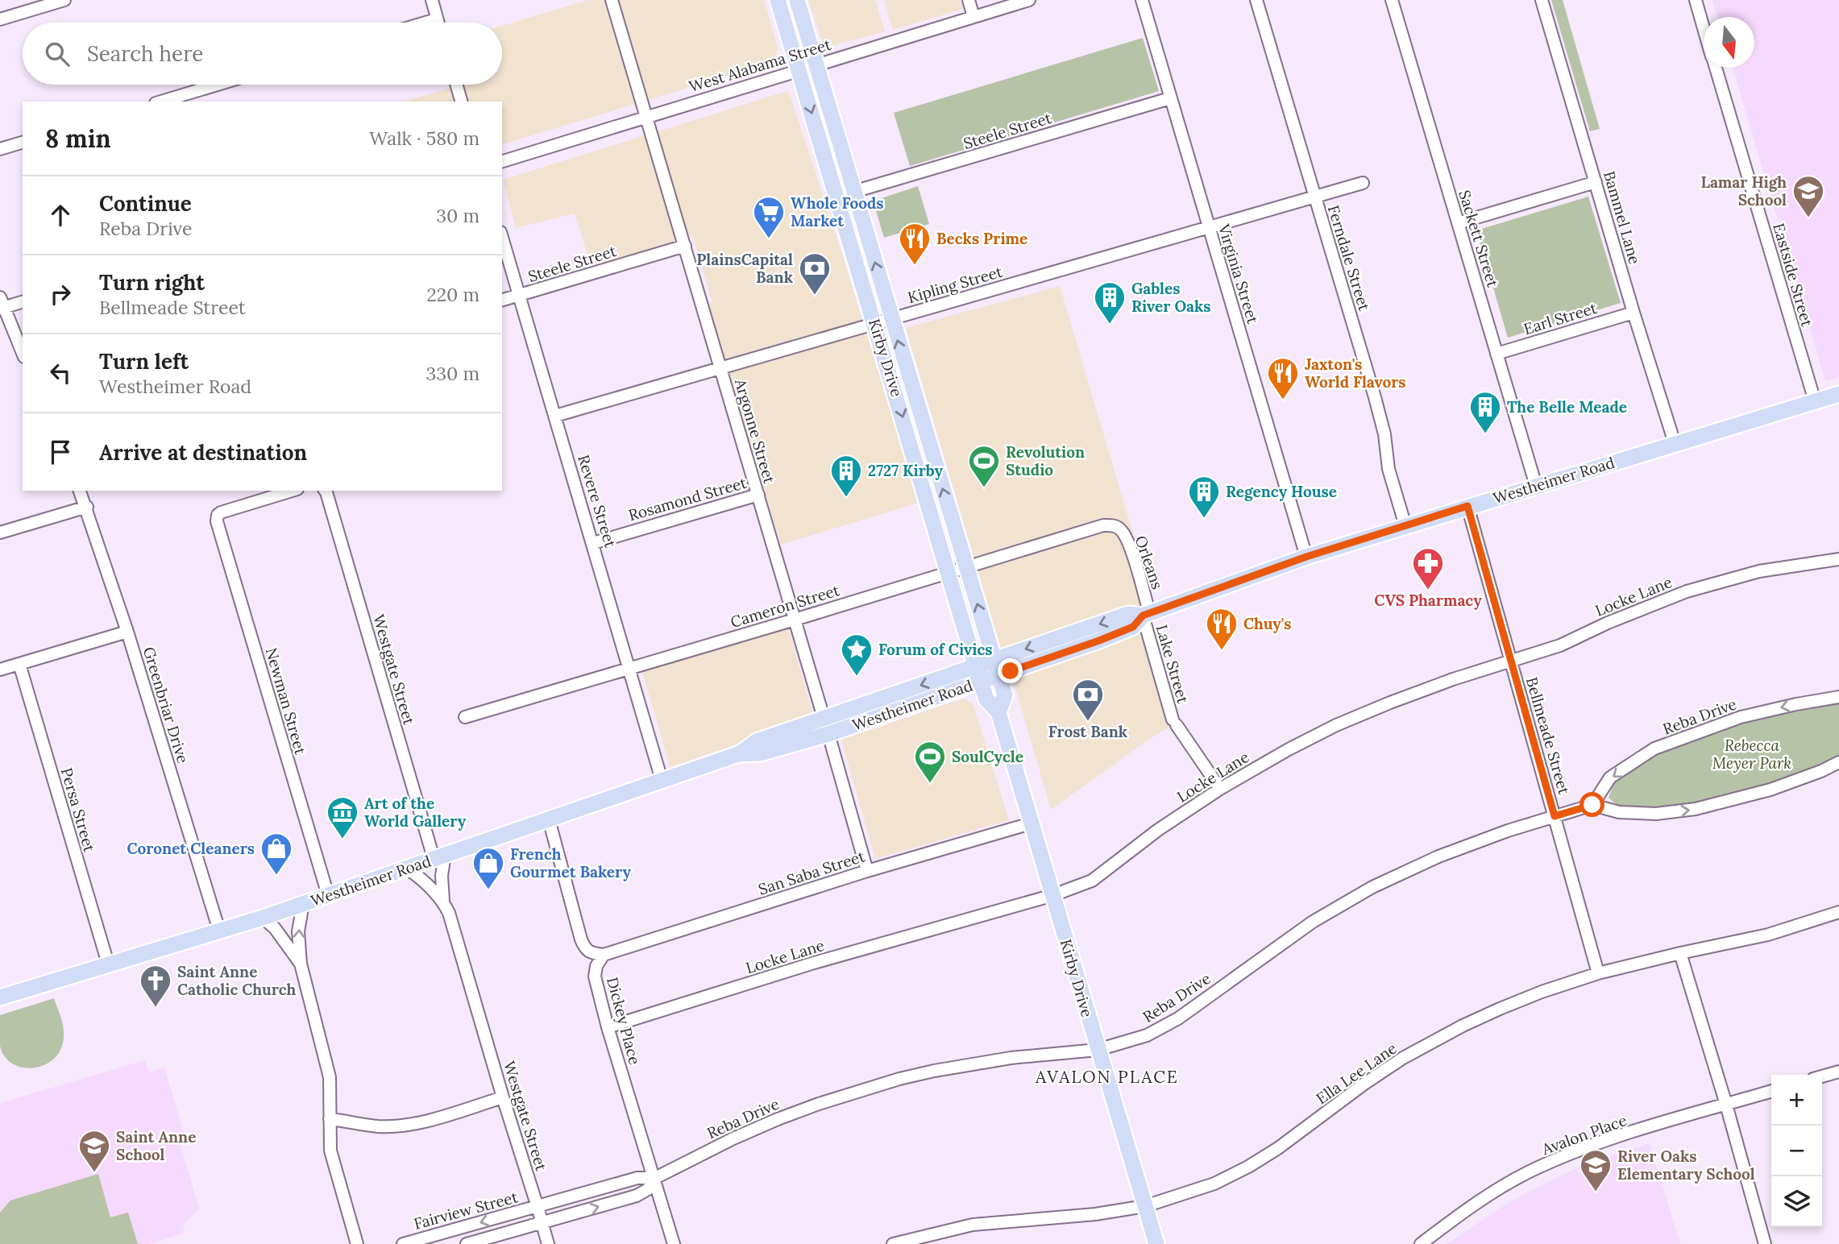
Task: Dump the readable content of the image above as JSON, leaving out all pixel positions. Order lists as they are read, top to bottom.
{
  "streets": {
    "main road": ["Kirby Drive", "Westheimer Road"],
    "street": [
      "West Alabama Street",
      "Steele Street",
      "Bammel Lane",
      "Sackett Street",
      "Ferndale Street",
      "Virginia Street",
      "Eastside Street",
      "Kipling Street",
      "Earl Street",
      "Argonne Street",
      "Rosamond Street",
      "Revere Street",
      "Orleans",
      "Locke Lane",
      "Cameron Street",
      "Lake Street",
      "Westgate Street",
      "Newman Street",
      "Greenbriar Drive",
      "Reba Drive",
      "Bellmeade Street",
      "Persa Street",
      "San Saba Street",
      "Dickey Place",
      "Ella Lee Lane",
      "Avalon Place",
      "Fairview Street"
    ]
  },
  "crossings": [
    ["West Alabama Street", "Kirby Drive"],
    ["West Alabama Street", "Argonne Street"],
    ["Steele Street", "Virginia Street"],
    ["Steele Street", "Kirby Drive"],
    ["Steele Street", "Argonne Street"],
    ["Steele Street", "Revere Street"],
    ["Bammel Lane", "Earl Street"],
    ["Bammel Lane", "Westheimer Road"],
    ["Sackett Street", "Earl Street"],
    ["Sackett Street", "Westheimer Road"],
    ["Ferndale Street", "Kipling Street"],
    ["Ferndale Street", "Westheimer Road"],
    ["Virginia Street", "Kipling Street"],
    ["Virginia Street", "Westheimer Road"],
    ["Eastside Street", "Westheimer Road"],
    ["Kipling Street", "Kirby Drive"],
    ["Kipling Street", "Argonne Street"],
    ["Kipling Street", "Revere Street"],
    ["Kirby Drive", "Westheimer Road"],
    ["Kirby Drive", "Locke Lane"],
    ["Kirby Drive", "Cameron Street"],
    ["Kirby Drive", "Reba Drive"],
    ["Kirby Drive", "San Saba Street"],
    ["Kirby Drive", "Ella Lee Lane"],
    ["Argonne Street", "Westheimer Road"],
    ["Argonne Street", "Rosamond Street"],
    ["Argonne Street", "Cameron Street"],
    ["Argonne Street", "San Saba Street"],
    ["Westheimer Road", "Revere Street"],
    ["Westheimer Road", "Orleans"],
    ["Westheimer Road", "Lake Street"],
    ["Westheimer Road", "Westgate Street"],
    ["Westheimer Road", "Newman Street"],
    ["Westheimer Road", "Greenbriar Drive"],
    ["Westheimer Road", "Bellmeade Street"],
    ["Westheimer Road", "Persa Street"],
    ["Rosamond Street", "Revere Street"],
    ["Revere Street", "Cameron Street"],
    ["Orleans", "Cameron Street"],
    ["Orleans", "Lake Street"],
    ["Locke Lane", "Lake Street"],
    ["Locke Lane", "Bellmeade Street"],
    ["Locke Lane", "Dickey Place"],
    ["Westgate Street", "Reba Drive"],
    ["Westgate Street", "Fairview Street"],
    ["Reba Drive", "Bellmeade Street"],
    ["Reba Drive", "Dickey Place"],
    ["Reba Drive", "Fairview Street"],
    ["Bellmeade Street", "Ella Lee Lane"],
    ["San Saba Street", "Dickey Place"]
  ],
  "districts": ["AVALON PLACE"],
  "parks": ["Rebecca Meyer Park"],
  "places": {
    "school or university": ["Lamar High School", "Saint Anne School", "River Oaks Elementary School"],
    "supermarket": ["Whole Foods Market"],
    "restaurant": ["Becks Prime", "Jaxton's World Flavors", "Chuy's"],
    "bank": ["PlainsCapital Bank", "Frost Bank"],
    "building": [
      "Gables River Oaks",
      "The Belle Meade",
      "2727 Kirby",
      "Regency House"
    ],
    "sports": ["Revolution Studio", "SoulCycle"],
    "pharmacy": ["CVS Pharmacy"],
    "place": ["Forum of Civics"],
    "museum": ["Art of the World Gallery"],
    "shop": ["Coronet Cleaners", "French Gourmet Bakery"],
    "church": ["Saint Anne Catholic Church"]
  },
  "north": "bottom",
  "page": {
    "search": "Search here",
    "heading": ["8 min", "Walk · 580 m"],
    "list": [
      ["Continue", "Reba Drive", "30 m"],
      ["Turn right", "Bellmeade Street", "220 m"],
      ["Turn left", "Westheimer Road", "330 m"],
      "Arrive at destination"
    ],
    "map_buttons": ["+", "−"]
  }
}
